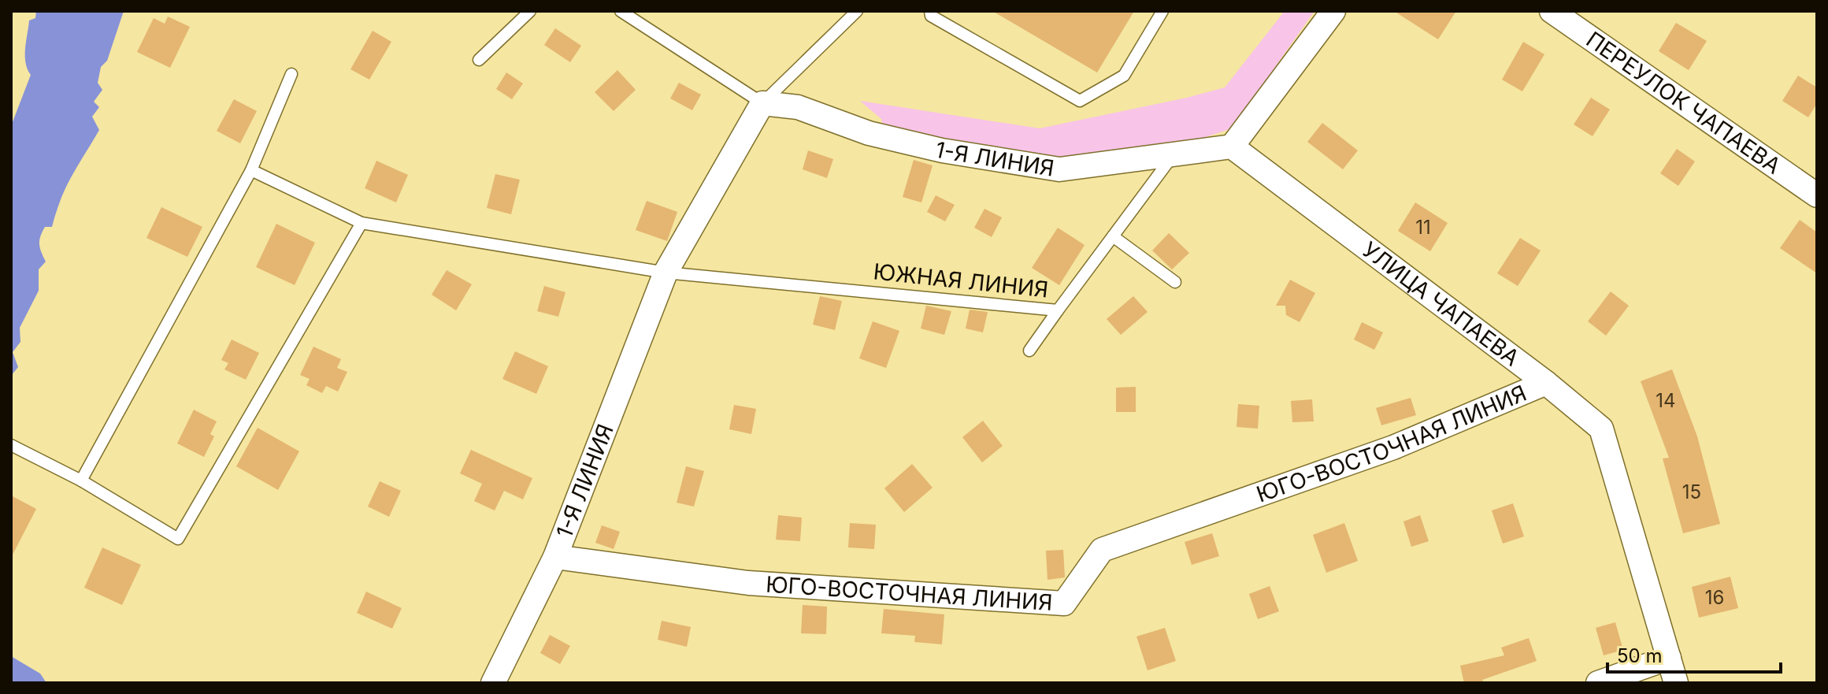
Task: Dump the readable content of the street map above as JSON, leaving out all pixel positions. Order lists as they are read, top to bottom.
{
  "streets": {
    "street": [
      "ПЕРЕУЛОК ЧАПАЕВА",
      "1-Я ЛИНИЯ",
      "УЛИЦА ЧАПАЕВА",
      "ЮГО-ВОСТОЧНАЯ ЛИНИЯ"
    ],
    "lane": ["ЮЖНАЯ ЛИНИЯ"]
  },
  "crossings": [
    ["1-Я ЛИНИЯ", "ЮЖНАЯ ЛИНИЯ"],
    ["1-Я ЛИНИЯ", "УЛИЦА ЧАПАЕВА"],
    ["1-Я ЛИНИЯ", "ЮГО-ВОСТОЧНАЯ ЛИНИЯ"],
    ["УЛИЦА ЧАПАЕВА", "ЮГО-ВОСТОЧНАЯ ЛИНИЯ"]
  ],
  "house_numbers": [
    "11",
    "14",
    "15",
    "16"
  ],
  "scale_bar": "50 m"
}
